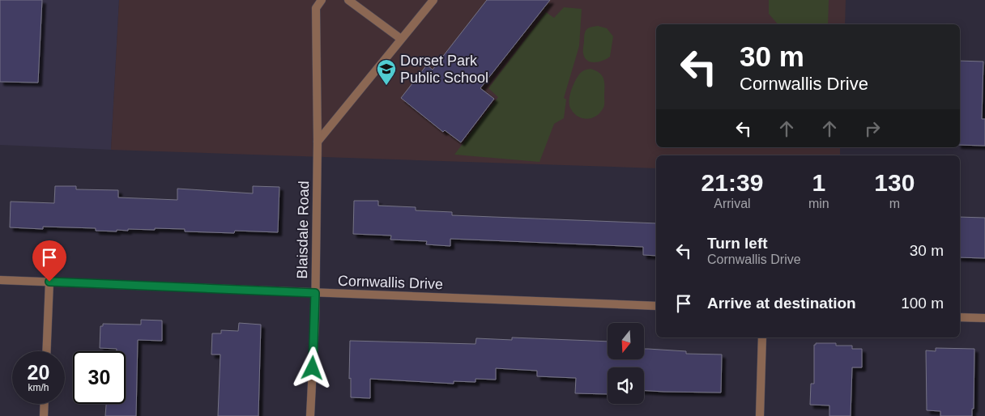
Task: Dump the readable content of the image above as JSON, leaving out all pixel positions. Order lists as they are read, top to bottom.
{
  "streets": {
    "street": ["Blaisdale Road", "Cornwallis Drive"]
  },
  "crossings": [
    ["Blaisdale Road", "Cornwallis Drive"]
  ],
  "places": {
    "school or university": ["Dorset Park Public School"]
  },
  "north": "bottom",
  "page": {
    "turn": ["30 m", "Cornwallis Drive"],
    "eta": [
      "21:39",
      "Arrival",
      "1",
      "min",
      "130",
      "m"
    ],
    "list": [
      {
        "name": "Turn left",
        "note": "Cornwallis Drive",
        "value": "30 m"
      },
      {
        "name": "Arrive at destination",
        "value": "100 m"
      }
    ],
    "speed": "20 km/h",
    "limit": "30"
  }
}
